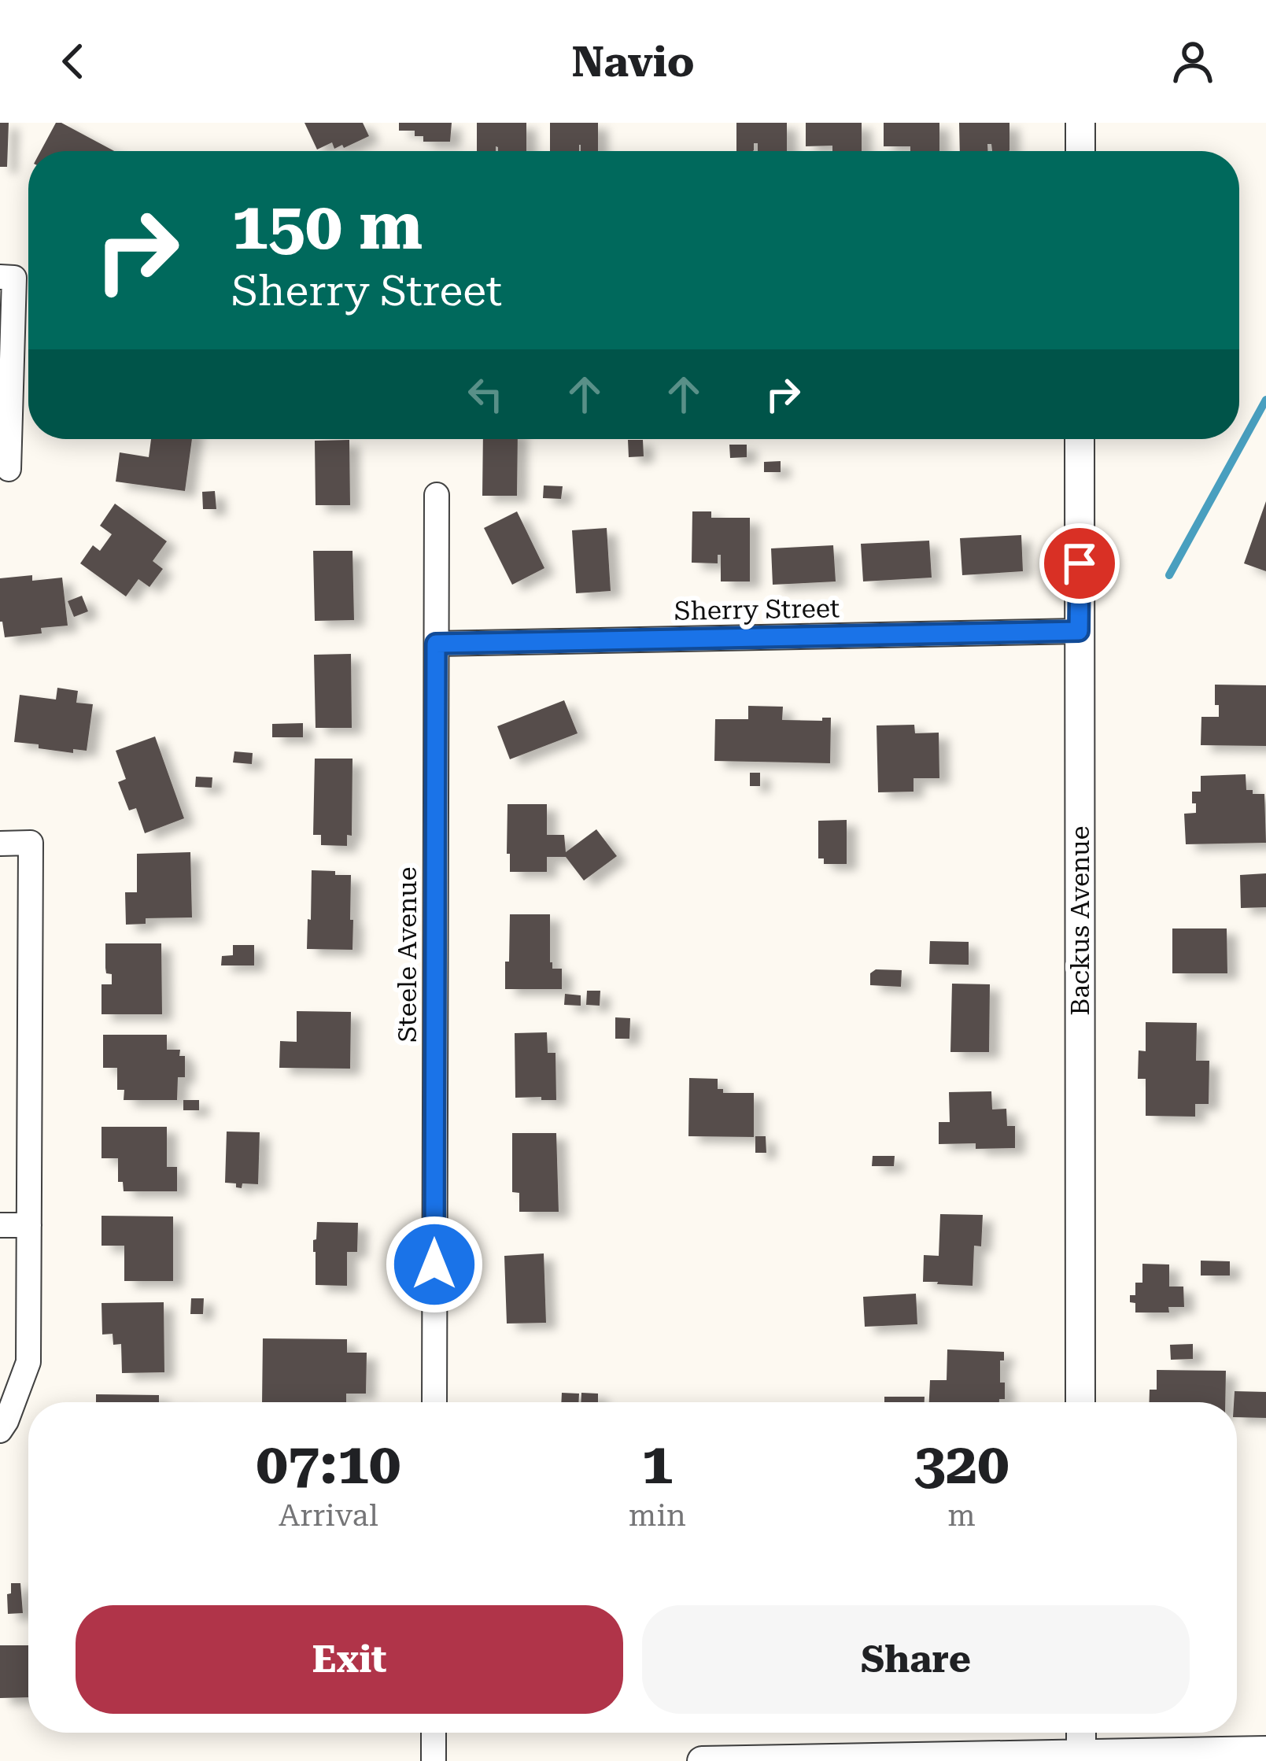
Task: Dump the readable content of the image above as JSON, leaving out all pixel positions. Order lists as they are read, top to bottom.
{
  "streets": {
    "street": ["Sherry Street", "Backus Avenue", "Steele Avenue"]
  },
  "crossings": [
    ["Sherry Street", "Backus Avenue"],
    ["Sherry Street", "Steele Avenue"]
  ],
  "page": {
    "header": "Navio",
    "turn": ["150 m", "Sherry Street"],
    "eta": [
      "07:10",
      "Arrival",
      "1",
      "min",
      "320",
      "m"
    ],
    "buttons": ["Exit", "Share"]
  }
}
